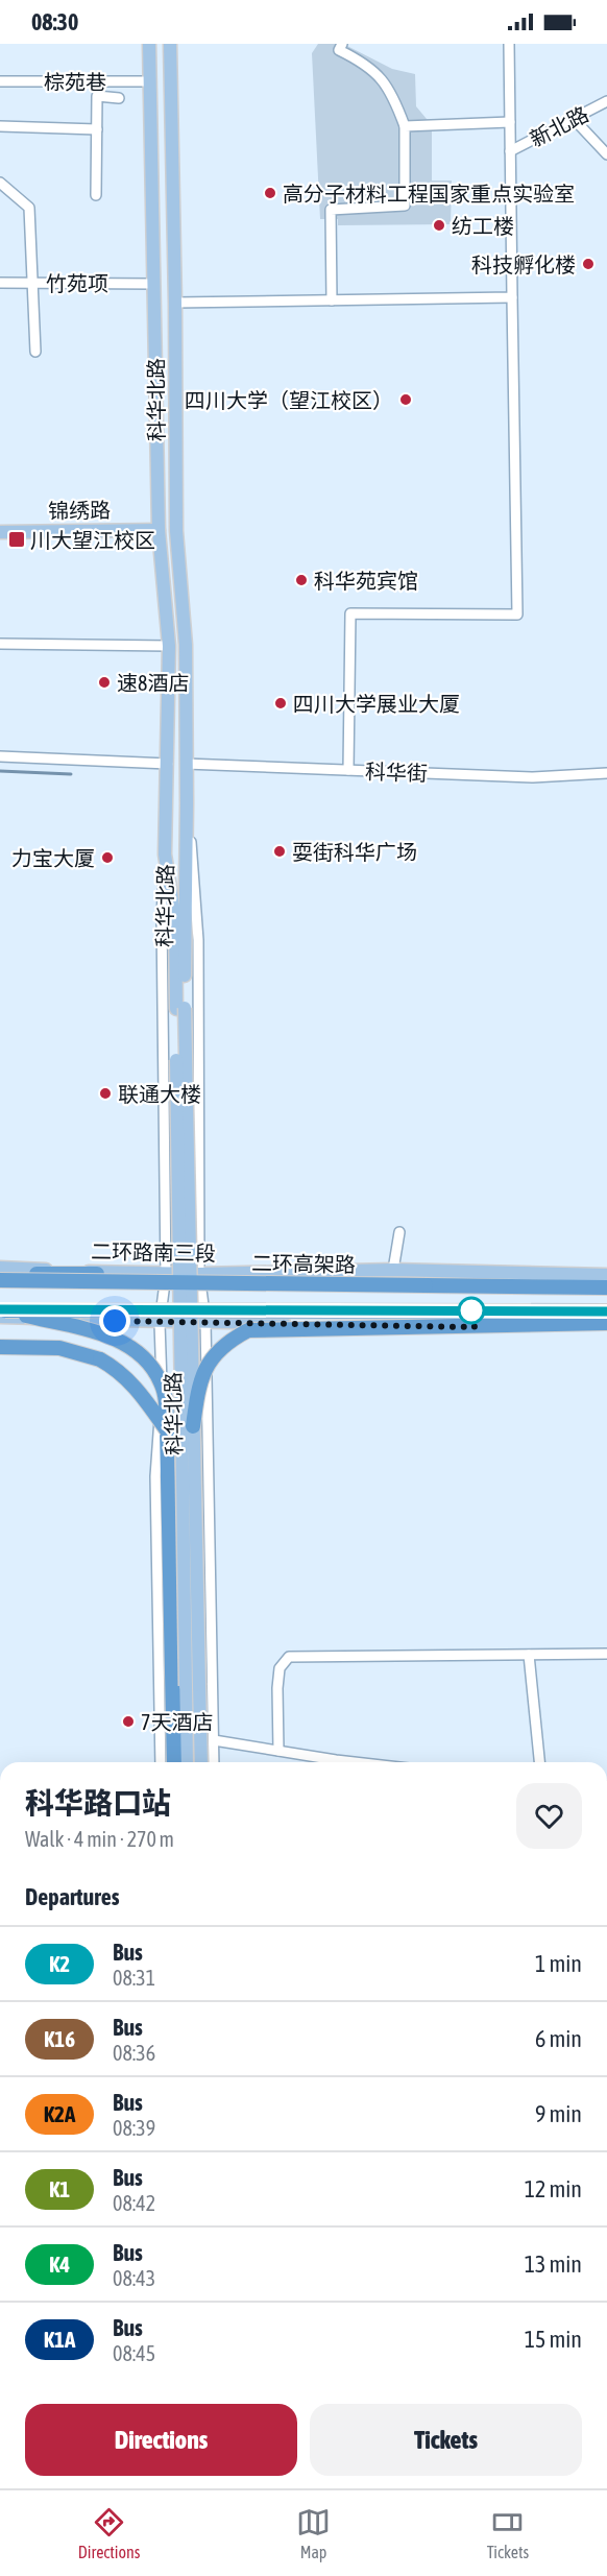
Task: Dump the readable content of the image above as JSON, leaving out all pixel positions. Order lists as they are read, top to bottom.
{
  "streets": {
    "highway": ["二环高架路"],
    "main road": ["科华北路", "锦绣路", "二环路南三段"],
    "street": [
      "棕苑巷",
      "新北路",
      "竹苑项",
      "科华街"
    ]
  },
  "crossings": [
    ["棕苑巷", "科华北路"],
    ["竹苑项", "科华北路"],
    ["科华北路", "锦绣路"],
    ["科华北路", "科华街"]
  ],
  "places": {
    "other": [
      "高分子材料工程国家重点实验室",
      "纺工楼",
      "科技孵化楼",
      "四川大学（望江校区）",
      "科华苑宾馆",
      "速8酒店",
      "四川大学展业大厦",
      "耍街科华广场",
      "力宝大厦",
      "联通大楼",
      "7天酒店"
    ],
    "transit": ["川大望江校区"]
  },
  "lines": ["bus line K2"],
  "page": {
    "status": "08:30",
    "heading": [
      ["科华路口站", "Walk · 4 min · 270 m"],
      "Departures"
    ],
    "list": [
      {
        "mark": "K2",
        "name": "Bus",
        "note": "08:31",
        "value": "1 min"
      },
      {
        "mark": "K16",
        "name": "Bus",
        "note": "08:36",
        "value": "6 min"
      },
      {
        "mark": "K2A",
        "name": "Bus",
        "note": "08:39",
        "value": "9 min"
      },
      {
        "mark": "K1",
        "name": "Bus",
        "note": "08:42",
        "value": "12 min"
      },
      {
        "mark": "K4",
        "name": "Bus",
        "note": "08:43",
        "value": "13 min"
      },
      {
        "mark": "K1A",
        "name": "Bus",
        "note": "08:45",
        "value": "15 min"
      }
    ],
    "buttons": ["Directions", "Tickets"],
    "tabs": ["Directions", "Map", "Tickets"]
  }
}
